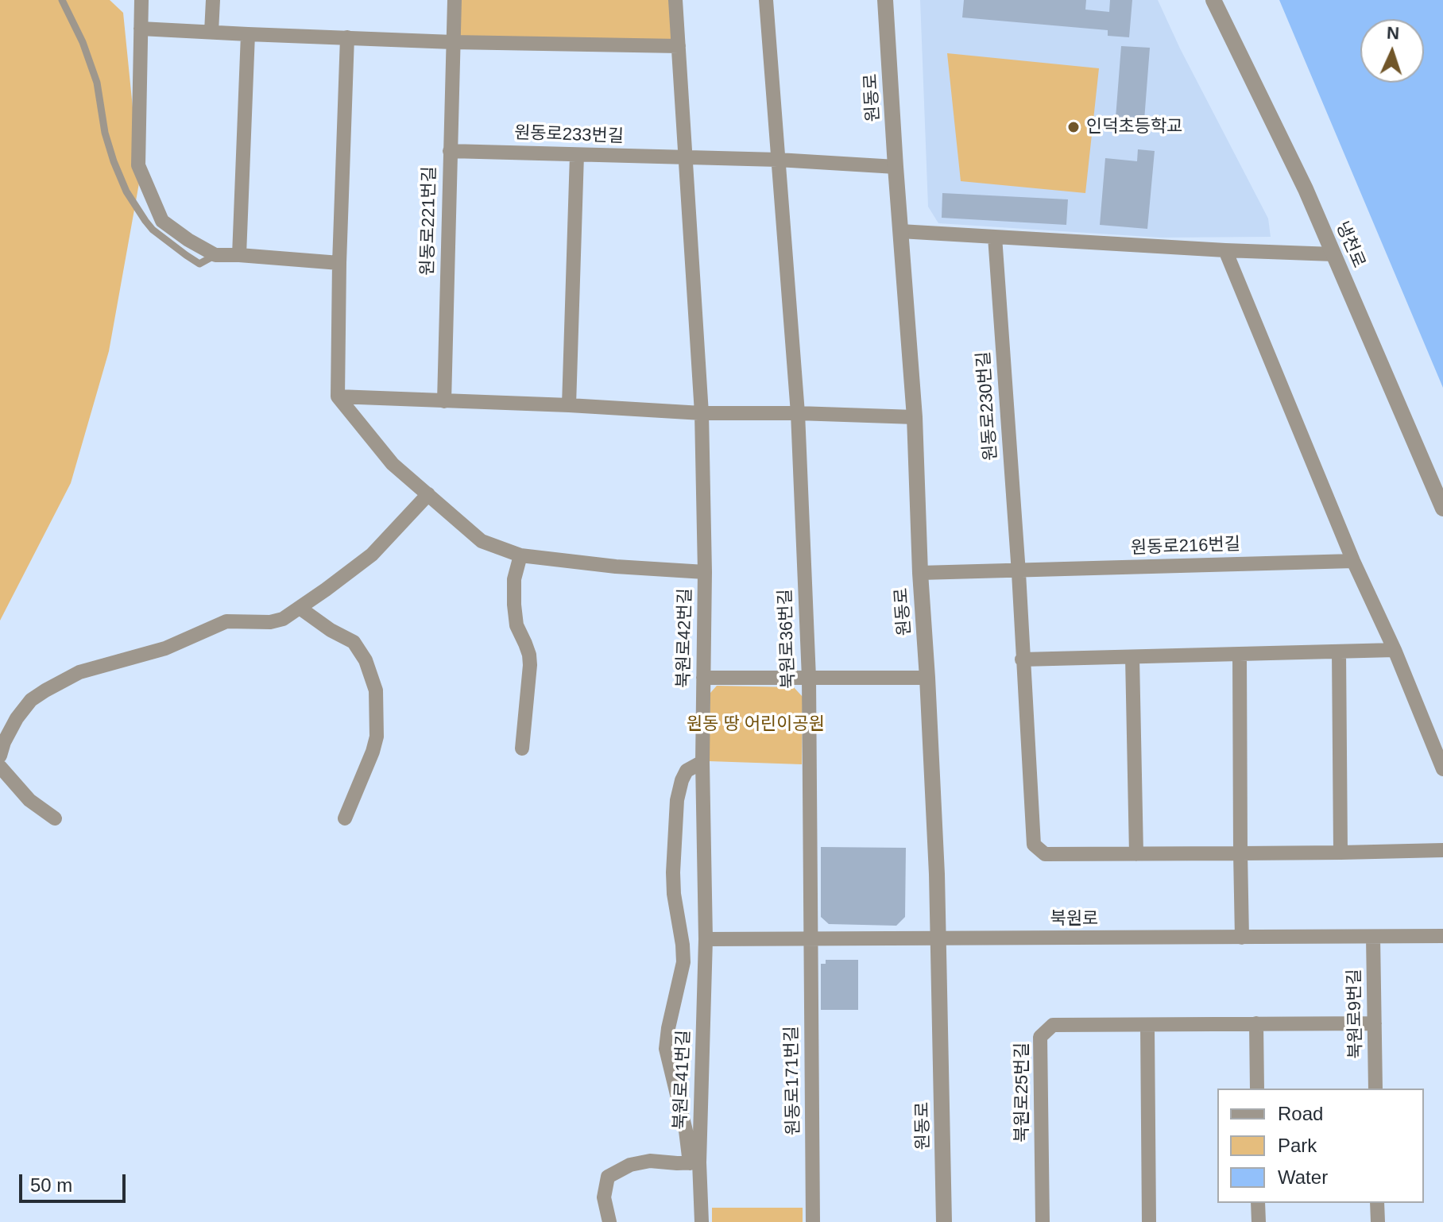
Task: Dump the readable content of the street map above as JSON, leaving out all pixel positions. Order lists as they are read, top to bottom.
{
  "streets": {
    "street": [
      "원동로",
      "원동로233번길",
      "원동로221번길",
      "냉천로",
      "원동로230번길",
      "원동로216번길",
      "북원로42번길",
      "북원로36번길",
      "북원로",
      "북원로9번길",
      "북원로41번길",
      "원동로171번길",
      "북원로25번길"
    ]
  },
  "crossings": [
    ["원동로", "원동로233번길"],
    ["원동로", "원동로216번길"],
    ["원동로", "북원로"],
    ["원동로233번길", "원동로221번길"],
    ["원동로230번길", "원동로216번길"],
    ["북원로42번길", "북원로"],
    ["북원로42번길", "북원로41번길"],
    ["북원로36번길", "북원로"],
    ["북원로36번길", "원동로171번길"],
    ["북원로", "북원로9번길"],
    ["북원로", "북원로41번길"],
    ["북원로", "원동로171번길"],
    ["북원로9번길", "북원로25번길"]
  ],
  "parks": ["원동 땅 어린이공원"],
  "places": ["인덕초등학교"],
  "legend": ["Road", "Park", "Water"],
  "scale_bar": "50 m",
  "north": "top"
}
